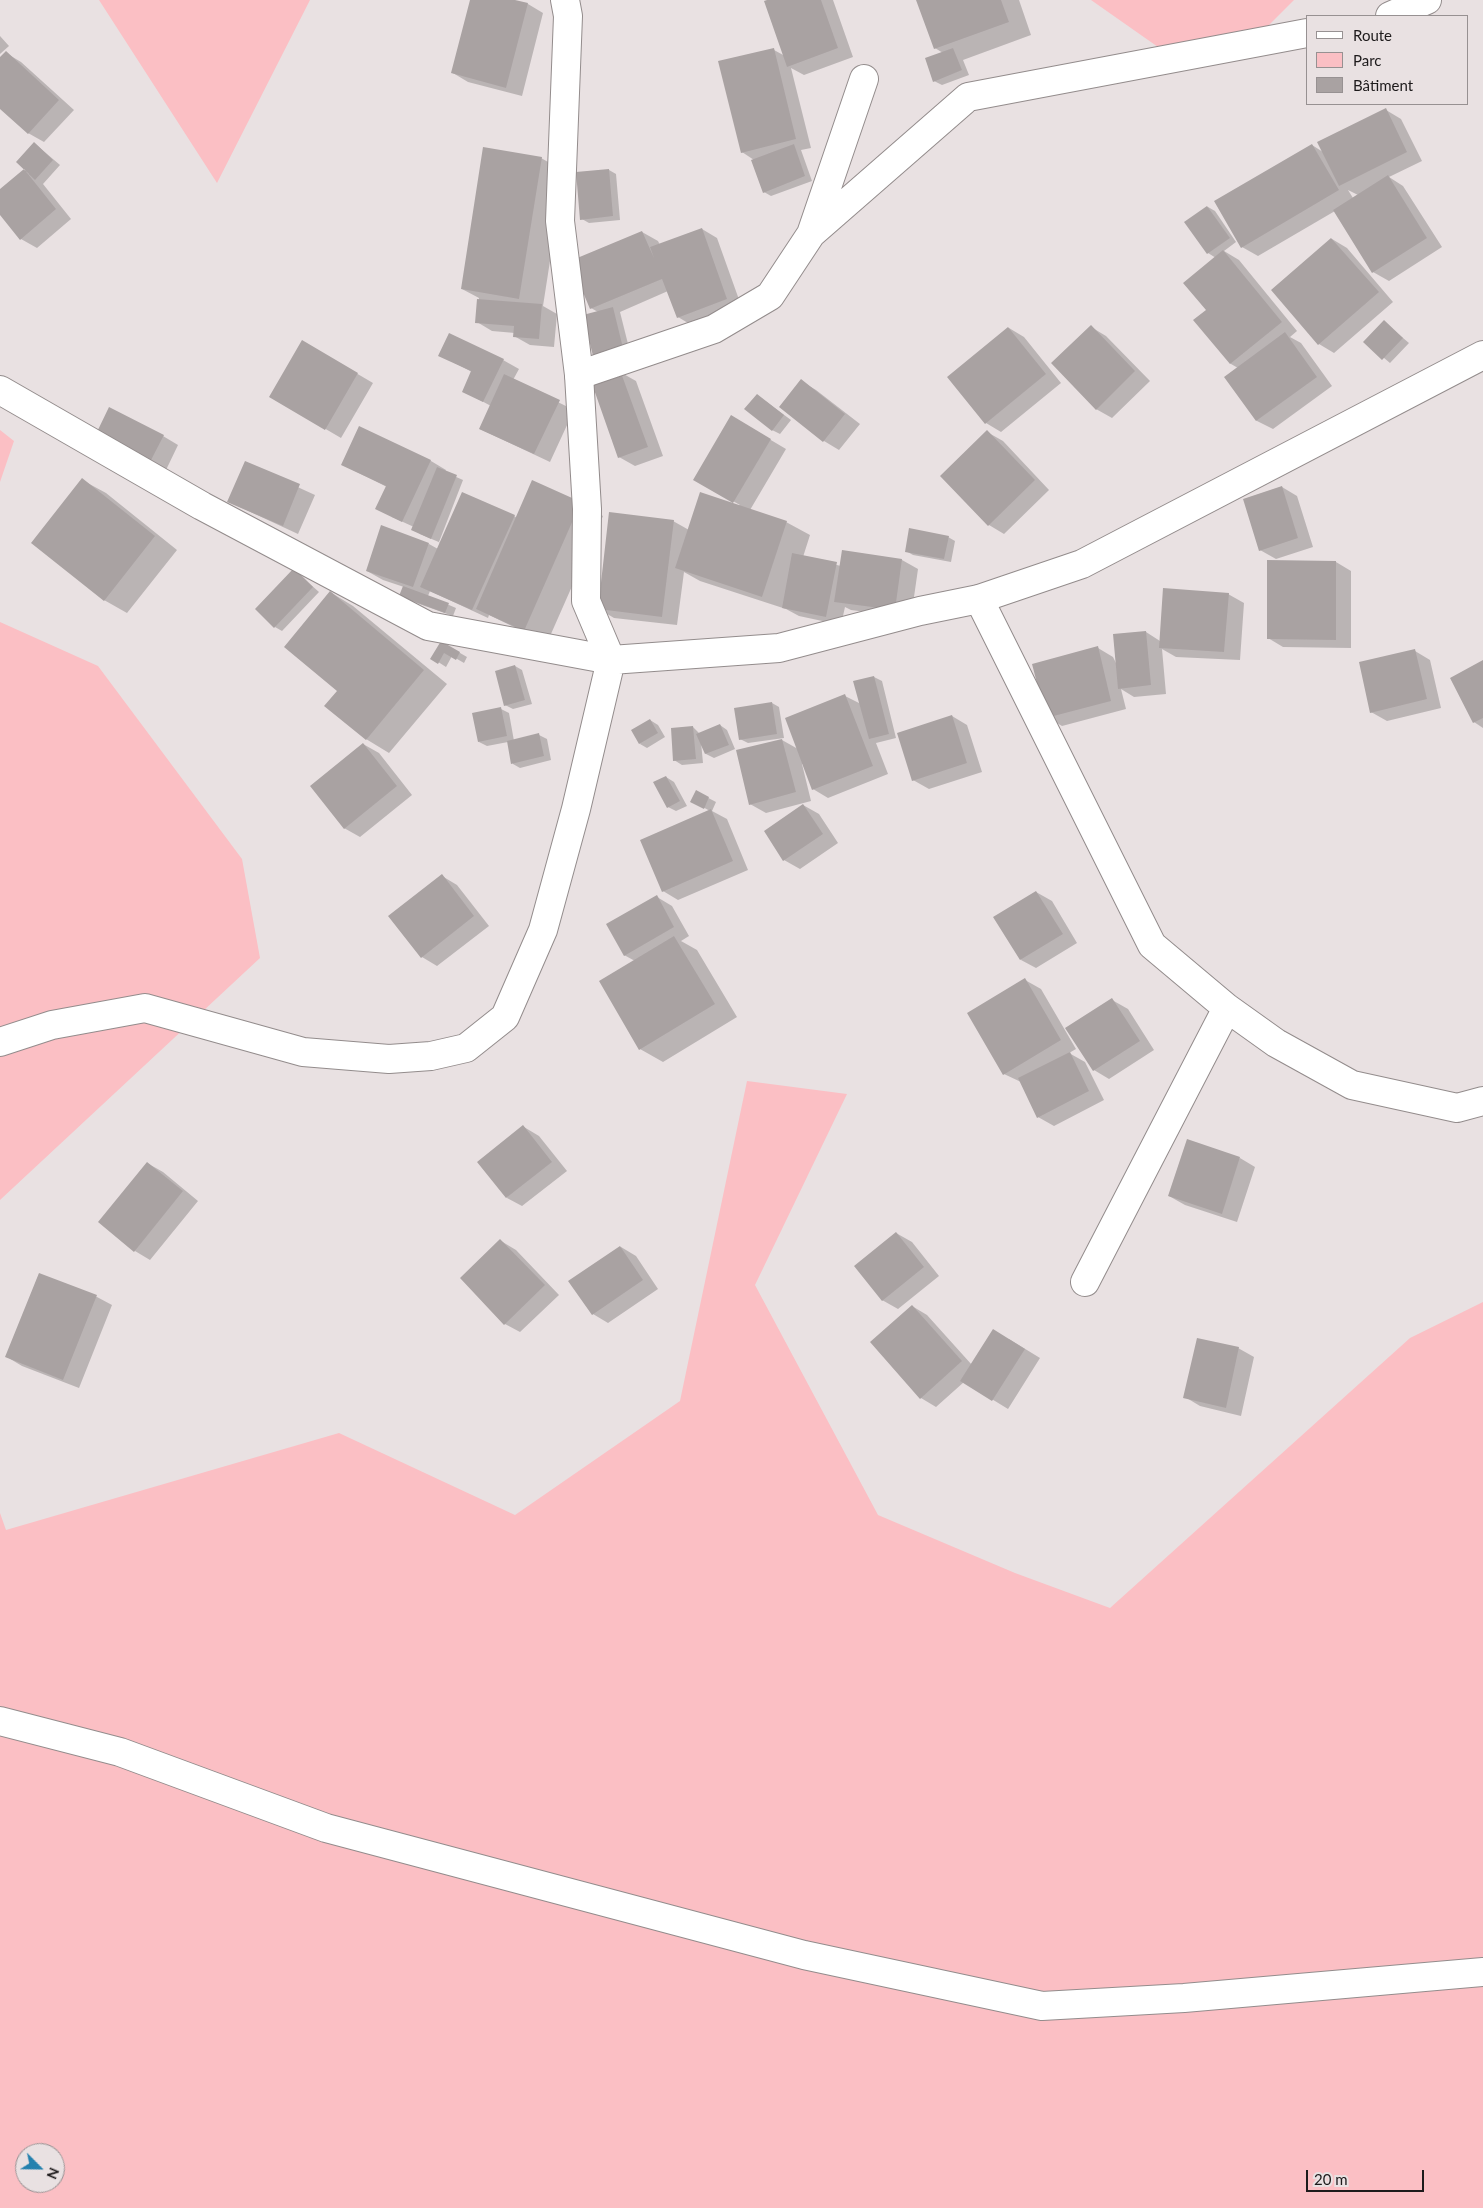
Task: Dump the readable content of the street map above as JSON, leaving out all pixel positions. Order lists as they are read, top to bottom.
{
  "legend": ["Route", "Parc", "Bâtiment"],
  "scale_bar": "20 m",
  "north": "bottom right"
}
